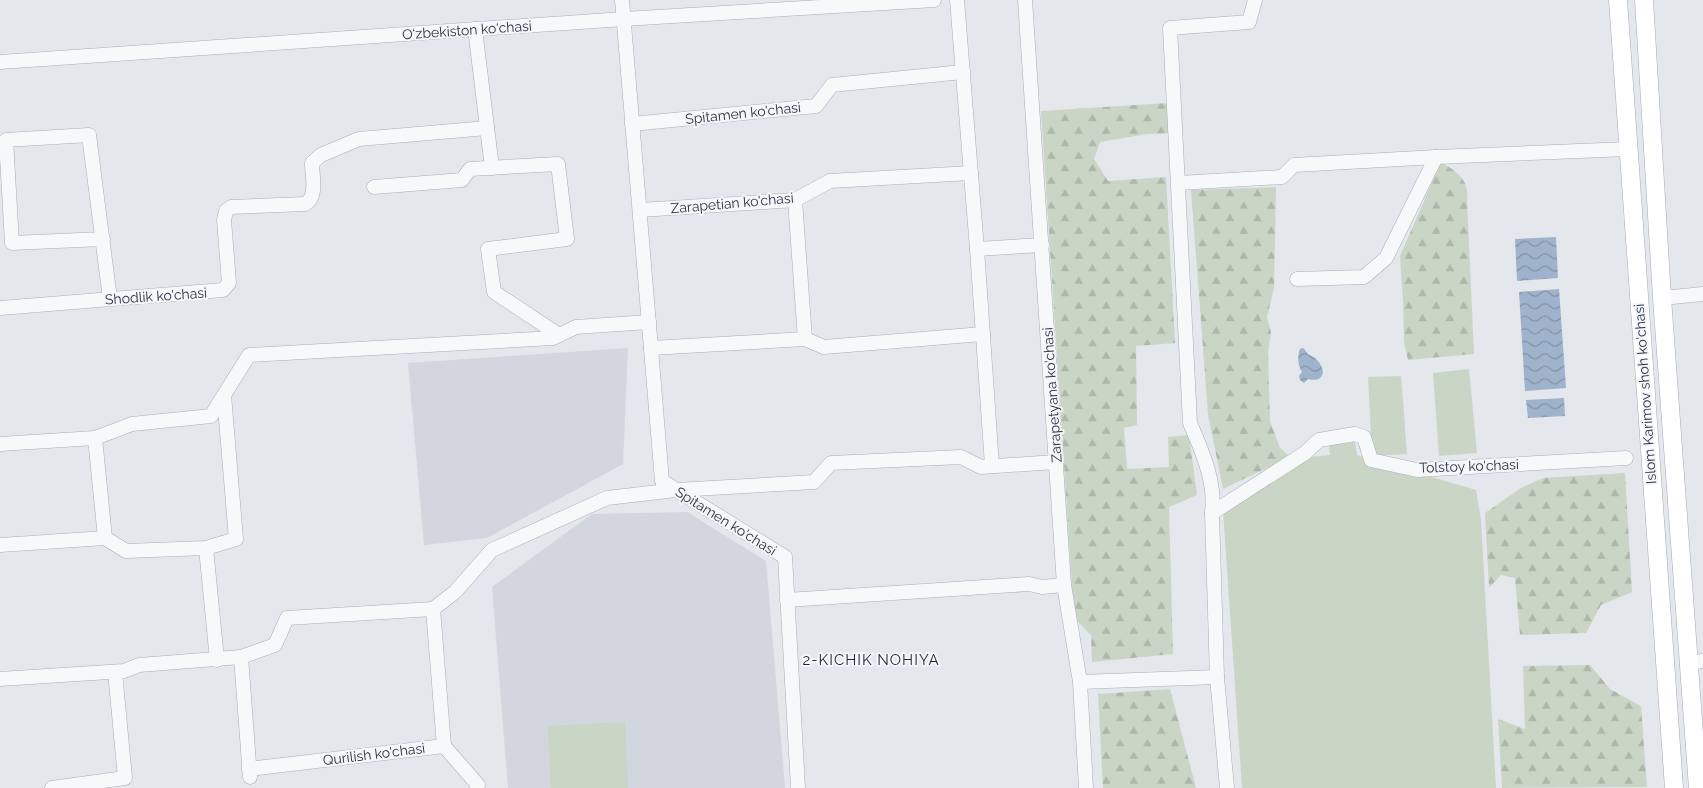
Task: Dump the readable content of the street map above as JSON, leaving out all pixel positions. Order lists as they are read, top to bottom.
{
  "streets": {
    "main road": ["Islom Karimov shoh ko'chasi"],
    "street": [
      "O‘zbekiston ko‘chasi",
      "Spitamen ko'chasi",
      "Zarapetian ko'chasi",
      "Shodlik ko'chasi",
      "Zarapetyana ko'chasi",
      "Tolstoy ko'chasi",
      "Qurilish ko'chasi"
    ]
  },
  "crossings": [
    ["O‘zbekiston ko‘chasi", "Spitamen ko'chasi"],
    ["Spitamen ko'chasi", "Zarapetian ko'chasi"]
  ],
  "districts": ["2-KICHIK NOHIYA"]
}
